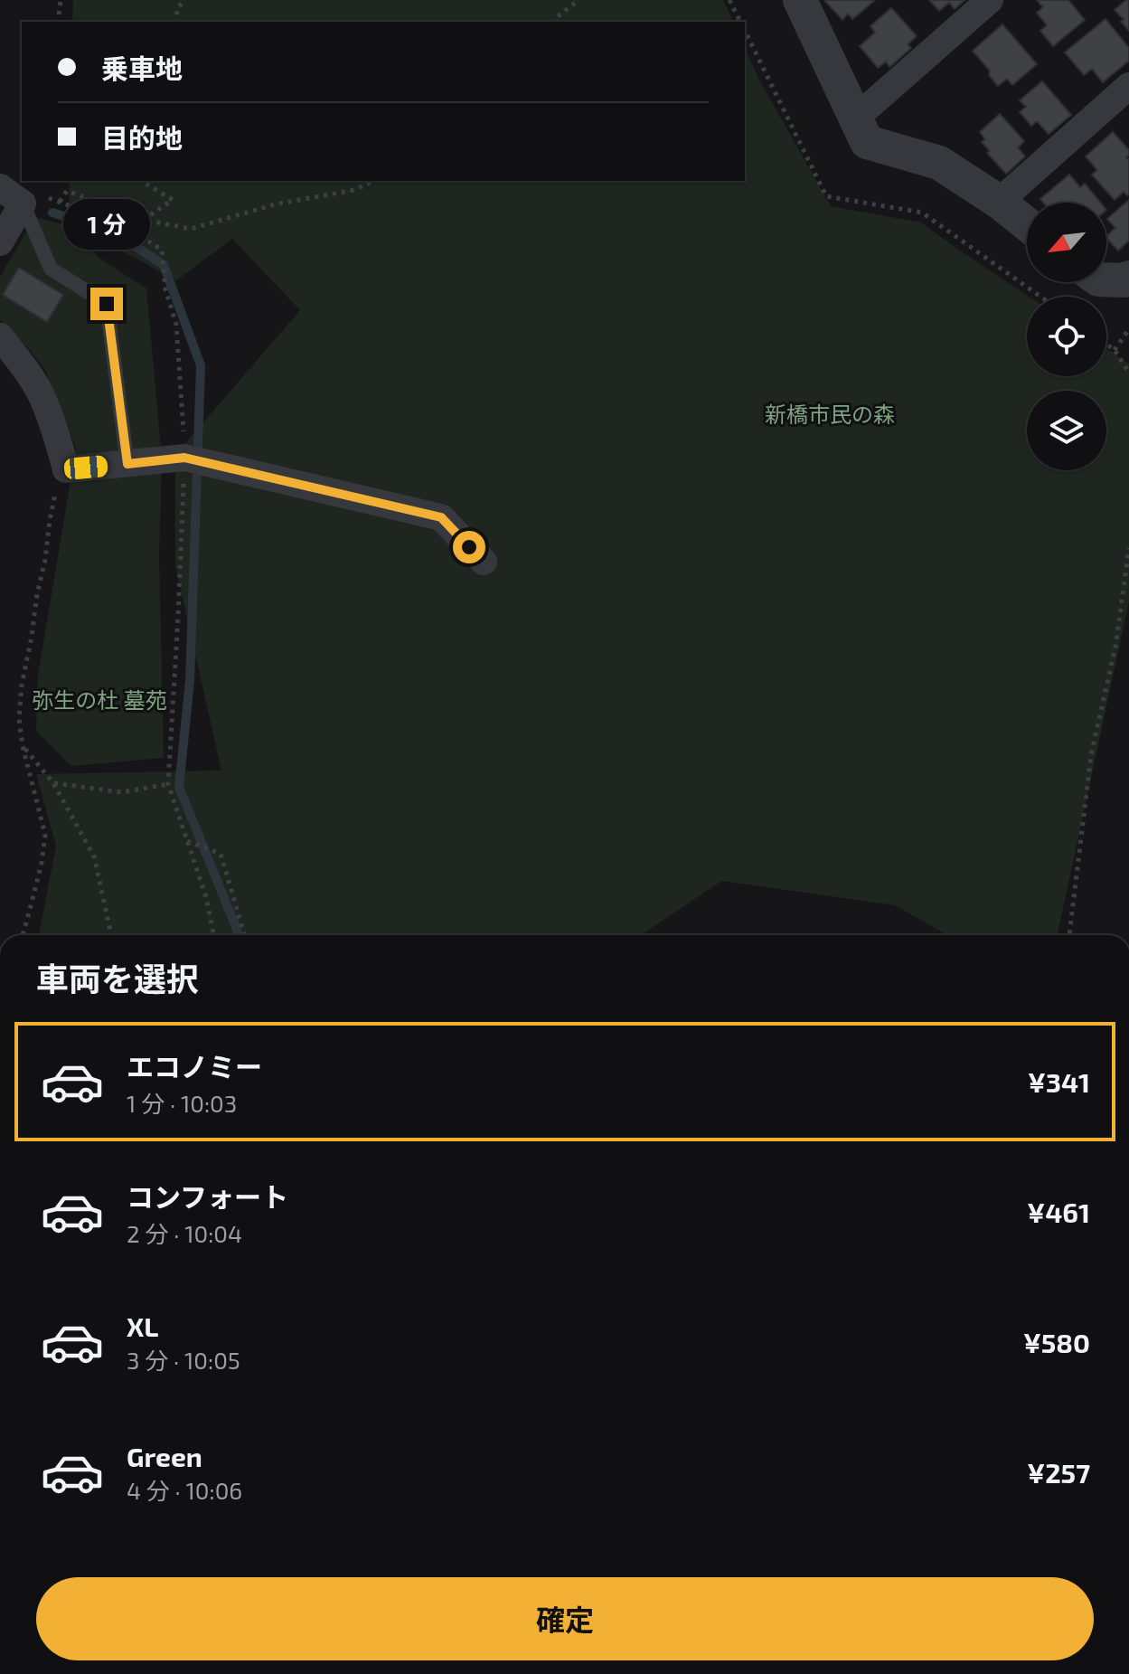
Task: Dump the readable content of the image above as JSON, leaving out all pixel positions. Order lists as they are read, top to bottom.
{
  "parks": ["新橋市民の森", "弥生の杜 墓苑"],
  "north": "bottom left",
  "page": {
    "banner": ["乗車地", "目的地"],
    "bubble": "1 分",
    "heading": "車両を選択",
    "list": [
      {
        "name": "エコノミー",
        "note": "1 分 · 10:03",
        "value": "¥341"
      },
      {
        "name": "コンフォート",
        "note": "2 分 · 10:04",
        "value": "¥461"
      },
      {
        "name": "XL",
        "note": "3 分 · 10:05",
        "value": "¥580"
      },
      {
        "name": "Green",
        "note": "4 分 · 10:06",
        "value": "¥257"
      }
    ],
    "buttons": "確定"
  }
}
